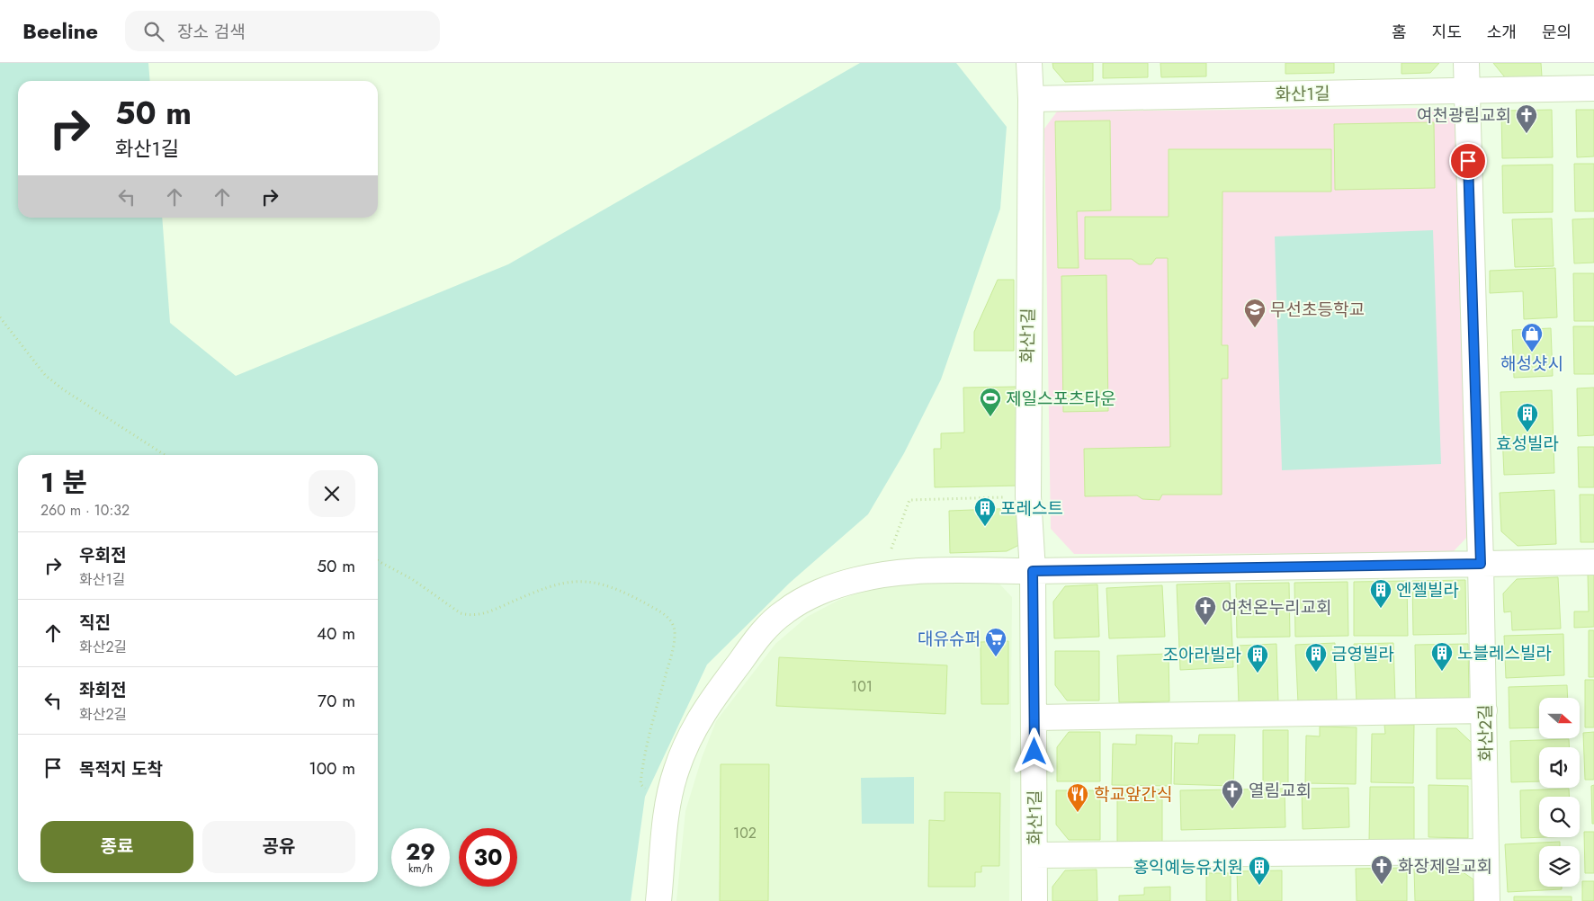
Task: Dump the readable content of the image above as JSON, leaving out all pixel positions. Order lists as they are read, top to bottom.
{
  "streets": {
    "street": ["화산1길", "화산2길"]
  },
  "crossings": [
    ["화산1길", "화산2길"]
  ],
  "places": {
    "church": [
      "여천광림교회",
      "여천온누리교회",
      "열림교회",
      "화장제일교회"
    ],
    "school or university": ["무선초등학교"],
    "shop": ["해성샷시"],
    "sports": ["제일스포츠타운"],
    "building": [
      "효성빌라",
      "포레스트",
      "엔젤빌라",
      "노블레스빌라",
      "금영빌라",
      "조아라빌라",
      "홍익예능유치원"
    ],
    "supermarket": ["대유슈퍼"],
    "restaurant": ["학교앞간식"]
  },
  "house_numbers": ["101", "102"],
  "north": "right",
  "page": {
    "header": "Beeline",
    "search": "장소 검색",
    "nav": [
      "홈",
      "지도",
      "소개",
      "문의"
    ],
    "turn": ["50 m", "화산1길"],
    "heading": ["1 분", "260 m · 10:32"],
    "list": [
      {
        "name": "우회전",
        "note": "화산1길",
        "value": "50 m"
      },
      {
        "name": "직진",
        "note": "화산2길",
        "value": "40 m"
      },
      {
        "name": "좌회전",
        "note": "화산2길",
        "value": "70 m"
      },
      {
        "name": "목적지 도착",
        "value": "100 m"
      }
    ],
    "buttons": ["종료", "공유"],
    "speed": "29 km/h",
    "limit": "30"
  }
}
